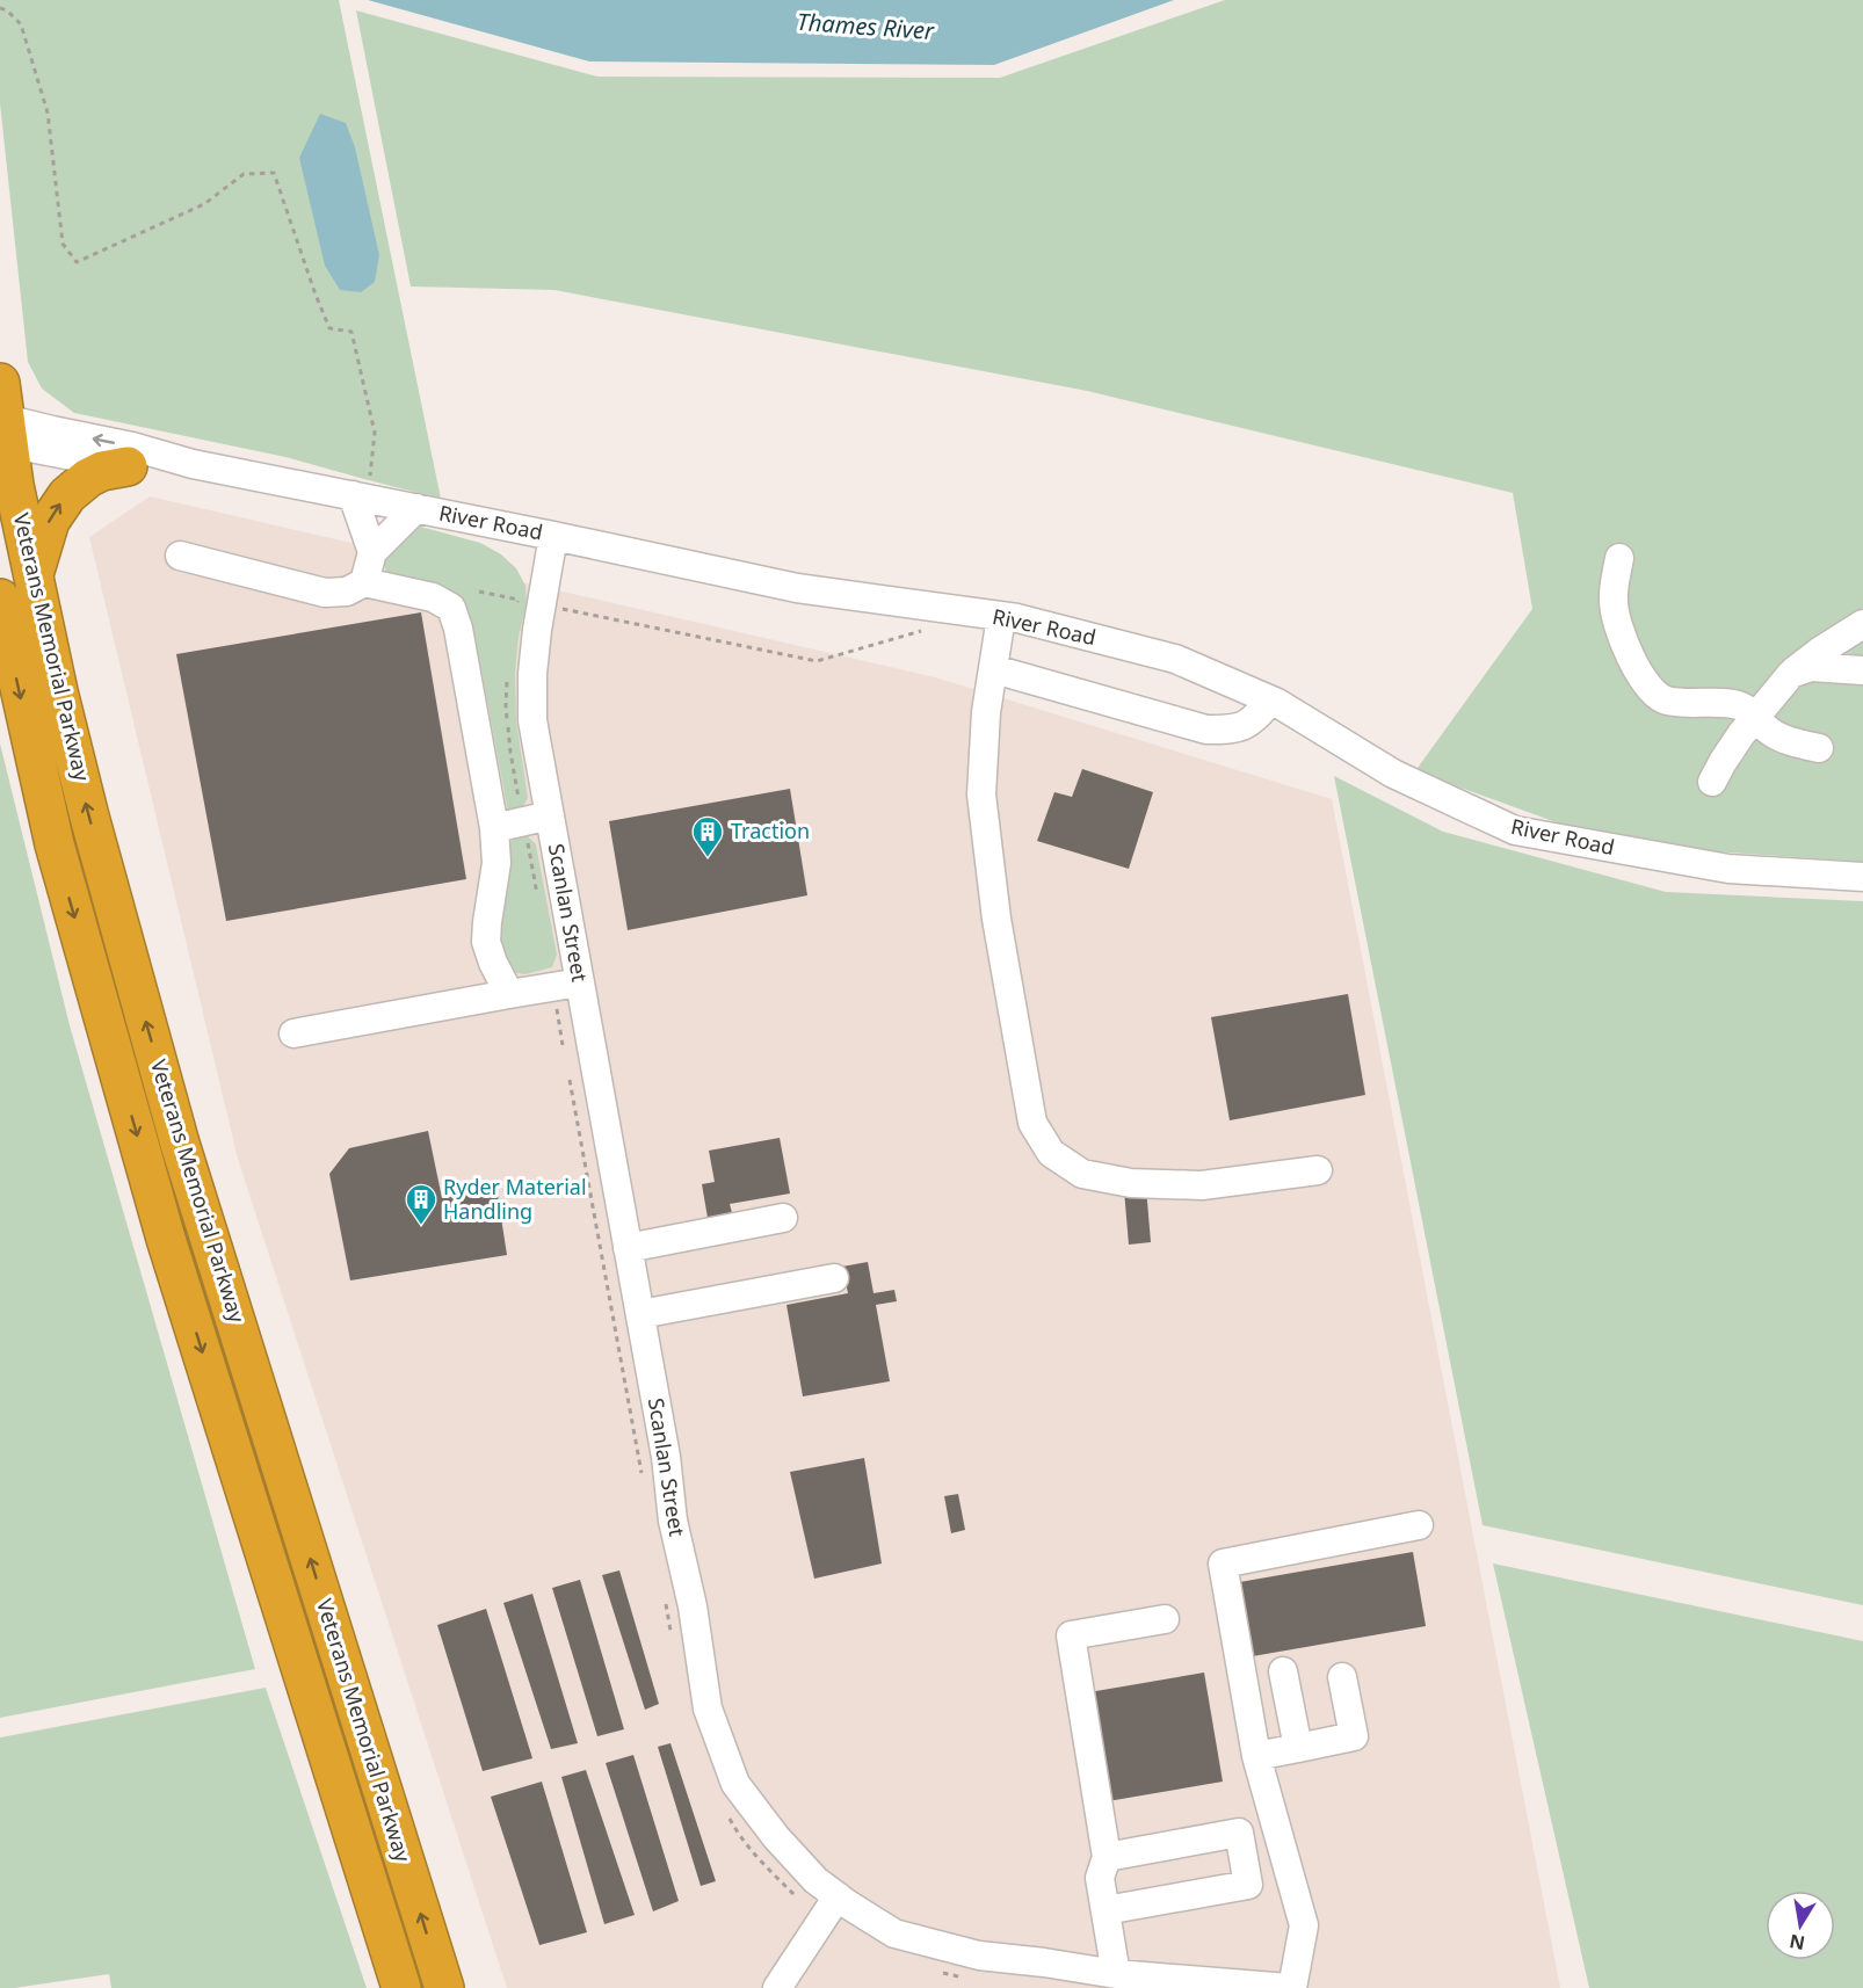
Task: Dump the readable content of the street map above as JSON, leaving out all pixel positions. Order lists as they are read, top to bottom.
{
  "streets": {
    "highway": ["Veterans Memorial Parkway"],
    "street": ["River Road", "Scanlan Street"]
  },
  "crossings": [
    ["River Road", "Veterans Memorial Parkway"],
    ["River Road", "Scanlan Street"]
  ],
  "water": ["Thames River"],
  "places": {
    "building": ["Traction", "Ryder Material Handling"]
  },
  "north": "bottom"
}
